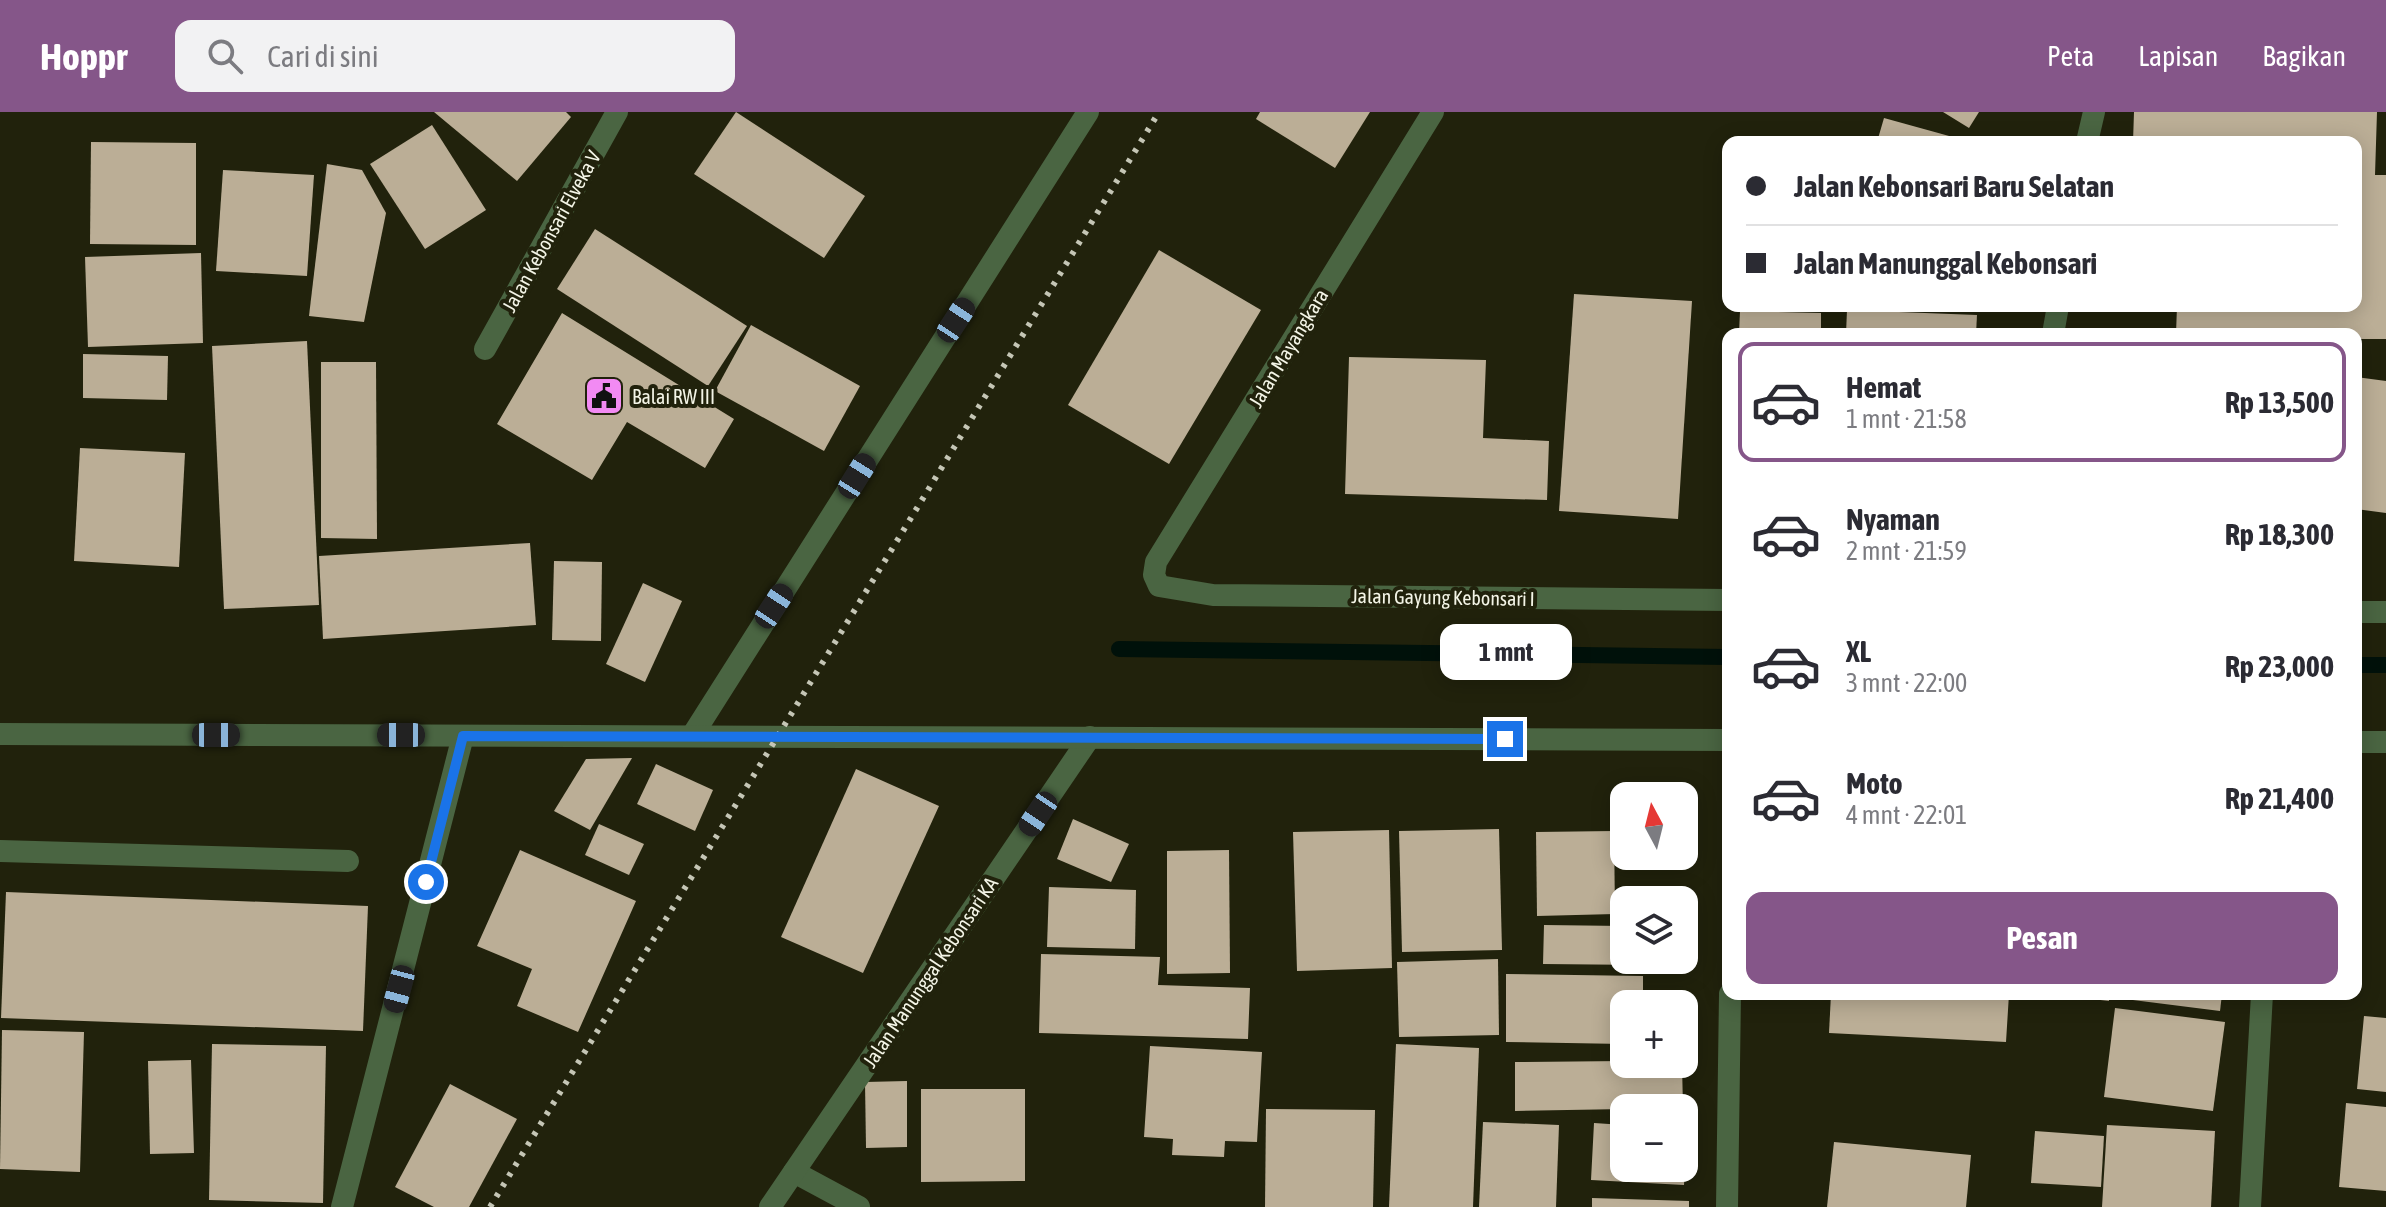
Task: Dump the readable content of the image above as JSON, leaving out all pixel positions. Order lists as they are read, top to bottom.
{
  "streets": {
    "street": [
      "Jalan Kebonsari Elveka V",
      "Jalan Mayangkara",
      "Jalan Gayung Kebonsari I",
      "Jalan Manunggal Kebonsari KA"
    ]
  },
  "crossings": [
    ["Jalan Mayangkara", "Jalan Gayung Kebonsari I"]
  ],
  "places": {
    "public building": ["Balai RW III"]
  },
  "north": "top",
  "page": {
    "header": "Hoppr",
    "search": "Cari di sini",
    "nav": ["Peta", "Lapisan", "Bagikan"],
    "banner": ["Jalan Kebonsari Baru Selatan", "Jalan Manunggal Kebonsari"],
    "list": [
      {
        "name": "Hemat",
        "note": "1 mnt · 21:58",
        "value": "Rp 13,500"
      },
      {
        "name": "Nyaman",
        "note": "2 mnt · 21:59",
        "value": "Rp 18,300"
      },
      {
        "name": "XL",
        "note": "3 mnt · 22:00",
        "value": "Rp 23,000"
      },
      {
        "name": "Moto",
        "note": "4 mnt · 22:01",
        "value": "Rp 21,400"
      }
    ],
    "bubble": "1 mnt",
    "map_buttons": ["+", "−"],
    "buttons": "Pesan"
  }
}
